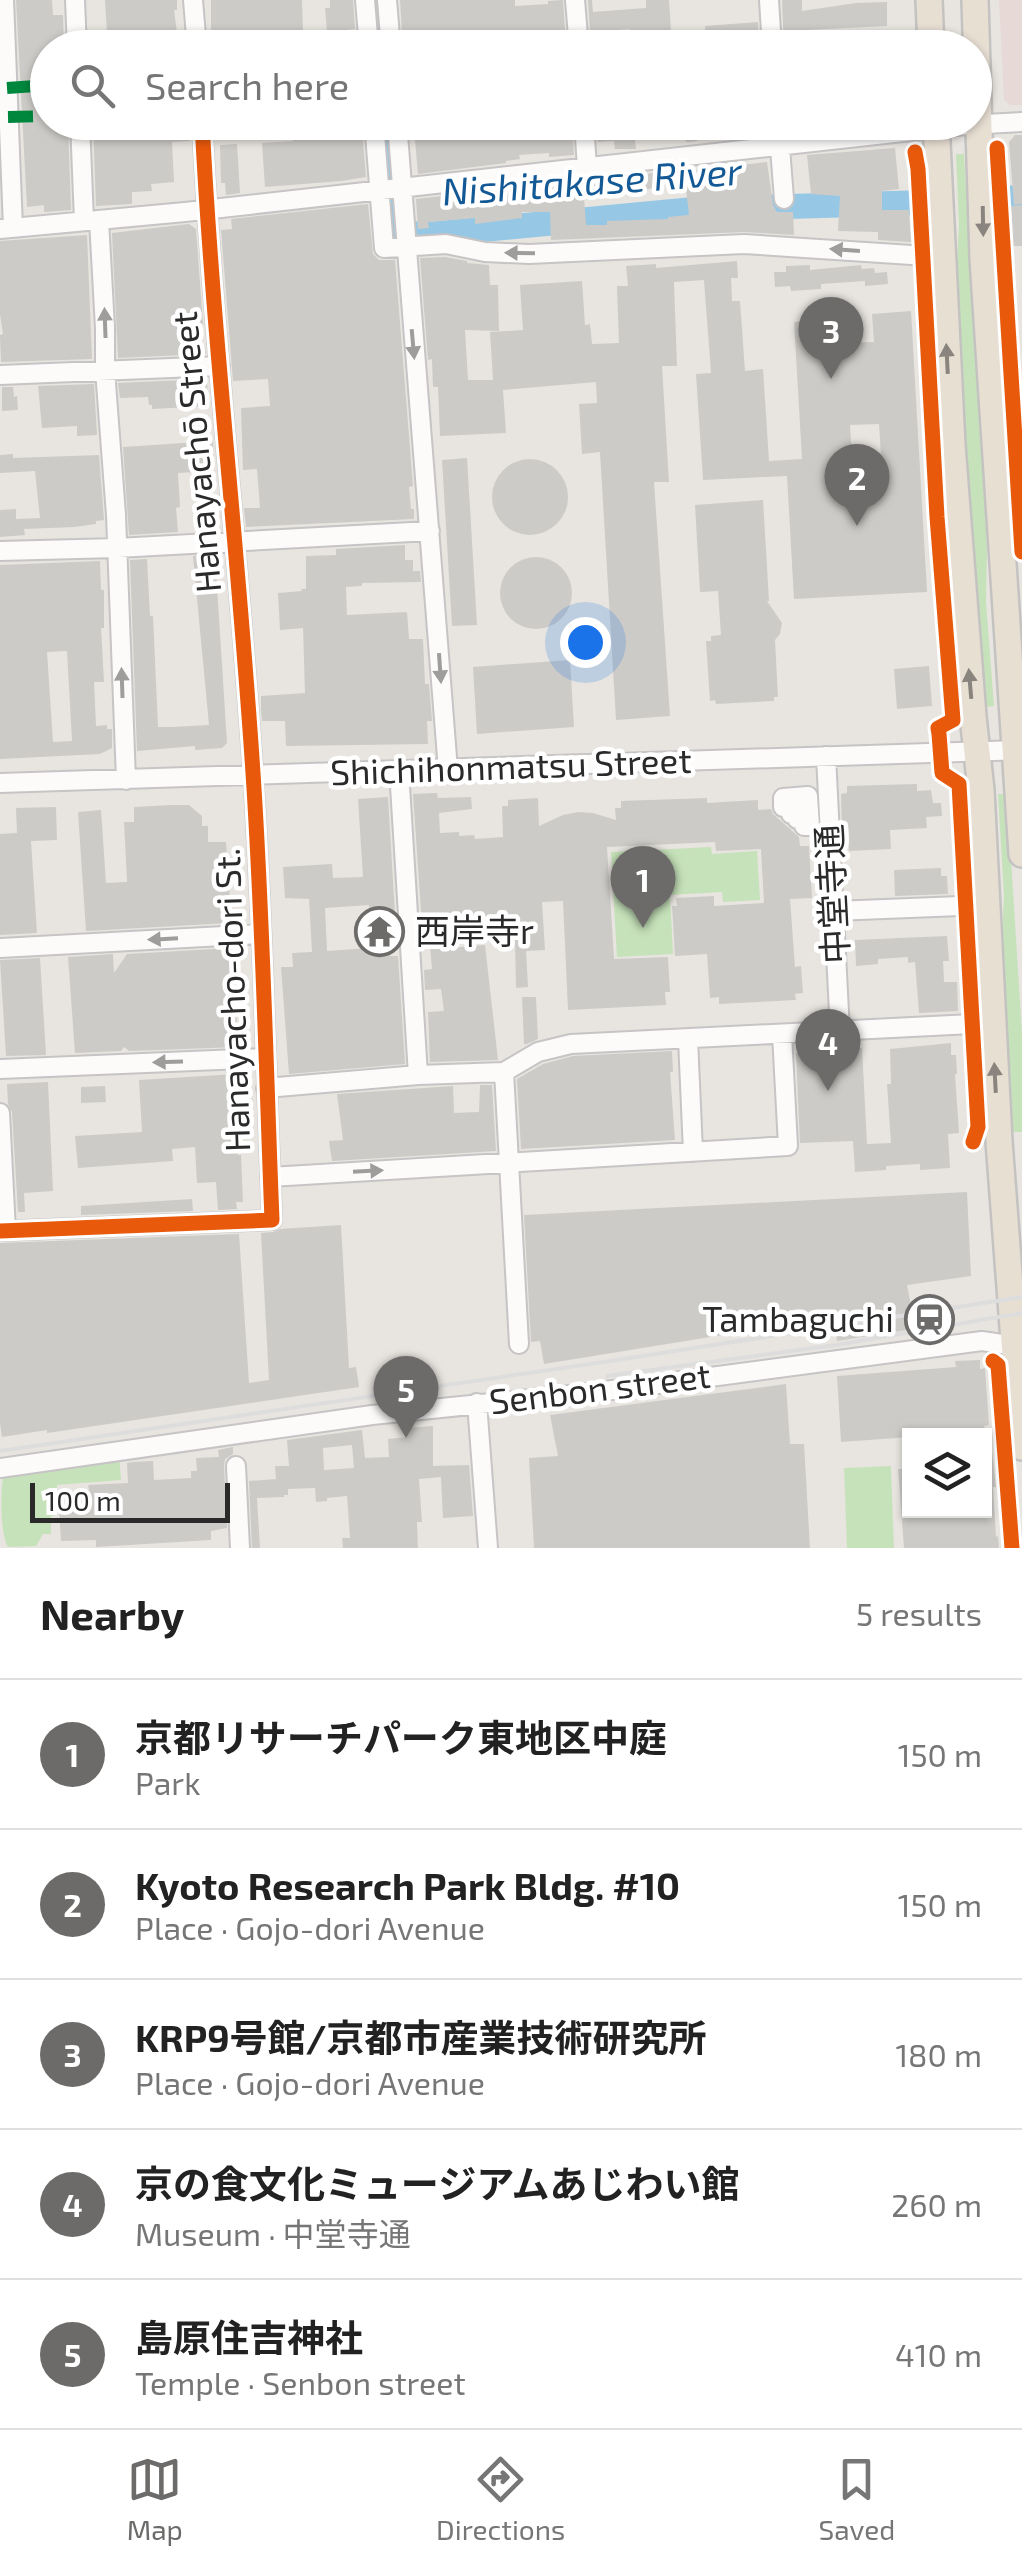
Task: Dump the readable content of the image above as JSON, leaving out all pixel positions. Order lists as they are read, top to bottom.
{
  "streets": {
    "street": [
      "Hanayachō Street",
      "Shichihonmatsu Street",
      "中堂寺通",
      "Hanayacho-dori St.",
      "Senbon street"
    ]
  },
  "crossings": [
    ["Hanayachō Street", "Shichihonmatsu Street"],
    ["Hanayachō Street", "Hanayacho-dori St."],
    ["Shichihonmatsu Street", "中堂寺通"],
    ["Shichihonmatsu Street", "Hanayacho-dori St."]
  ],
  "water": ["Nishitakase River"],
  "places": {
    "temple": ["西岸寺r"],
    "station": ["Tambaguchi"]
  },
  "scale_bar": "100 m",
  "page": {
    "search": "Search here",
    "pins": [
      "3",
      "2",
      "1",
      "4",
      "5"
    ],
    "scale": "100 m",
    "heading": ["Nearby", "5 results"],
    "list": [
      {
        "mark": "1",
        "name": "京都リサーチパーク東地区中庭",
        "note": "Park",
        "value": "150 m"
      },
      {
        "mark": "2",
        "name": "Kyoto Research Park Bldg. #10",
        "note": "Place · Gojo-dori Avenue",
        "value": "150 m"
      },
      {
        "mark": "3",
        "name": "KRP9号館/京都市産業技術研究所",
        "note": "Place · Gojo-dori Avenue",
        "value": "180 m"
      },
      {
        "mark": "4",
        "name": "京の食文化ミュージアムあじわい館",
        "note": "Museum · 中堂寺通",
        "value": "260 m"
      },
      {
        "mark": "5",
        "name": "島原住吉神社",
        "note": "Temple · Senbon street",
        "value": "410 m"
      }
    ],
    "nav": ["Map", "Directions", "Saved"]
  }
}
